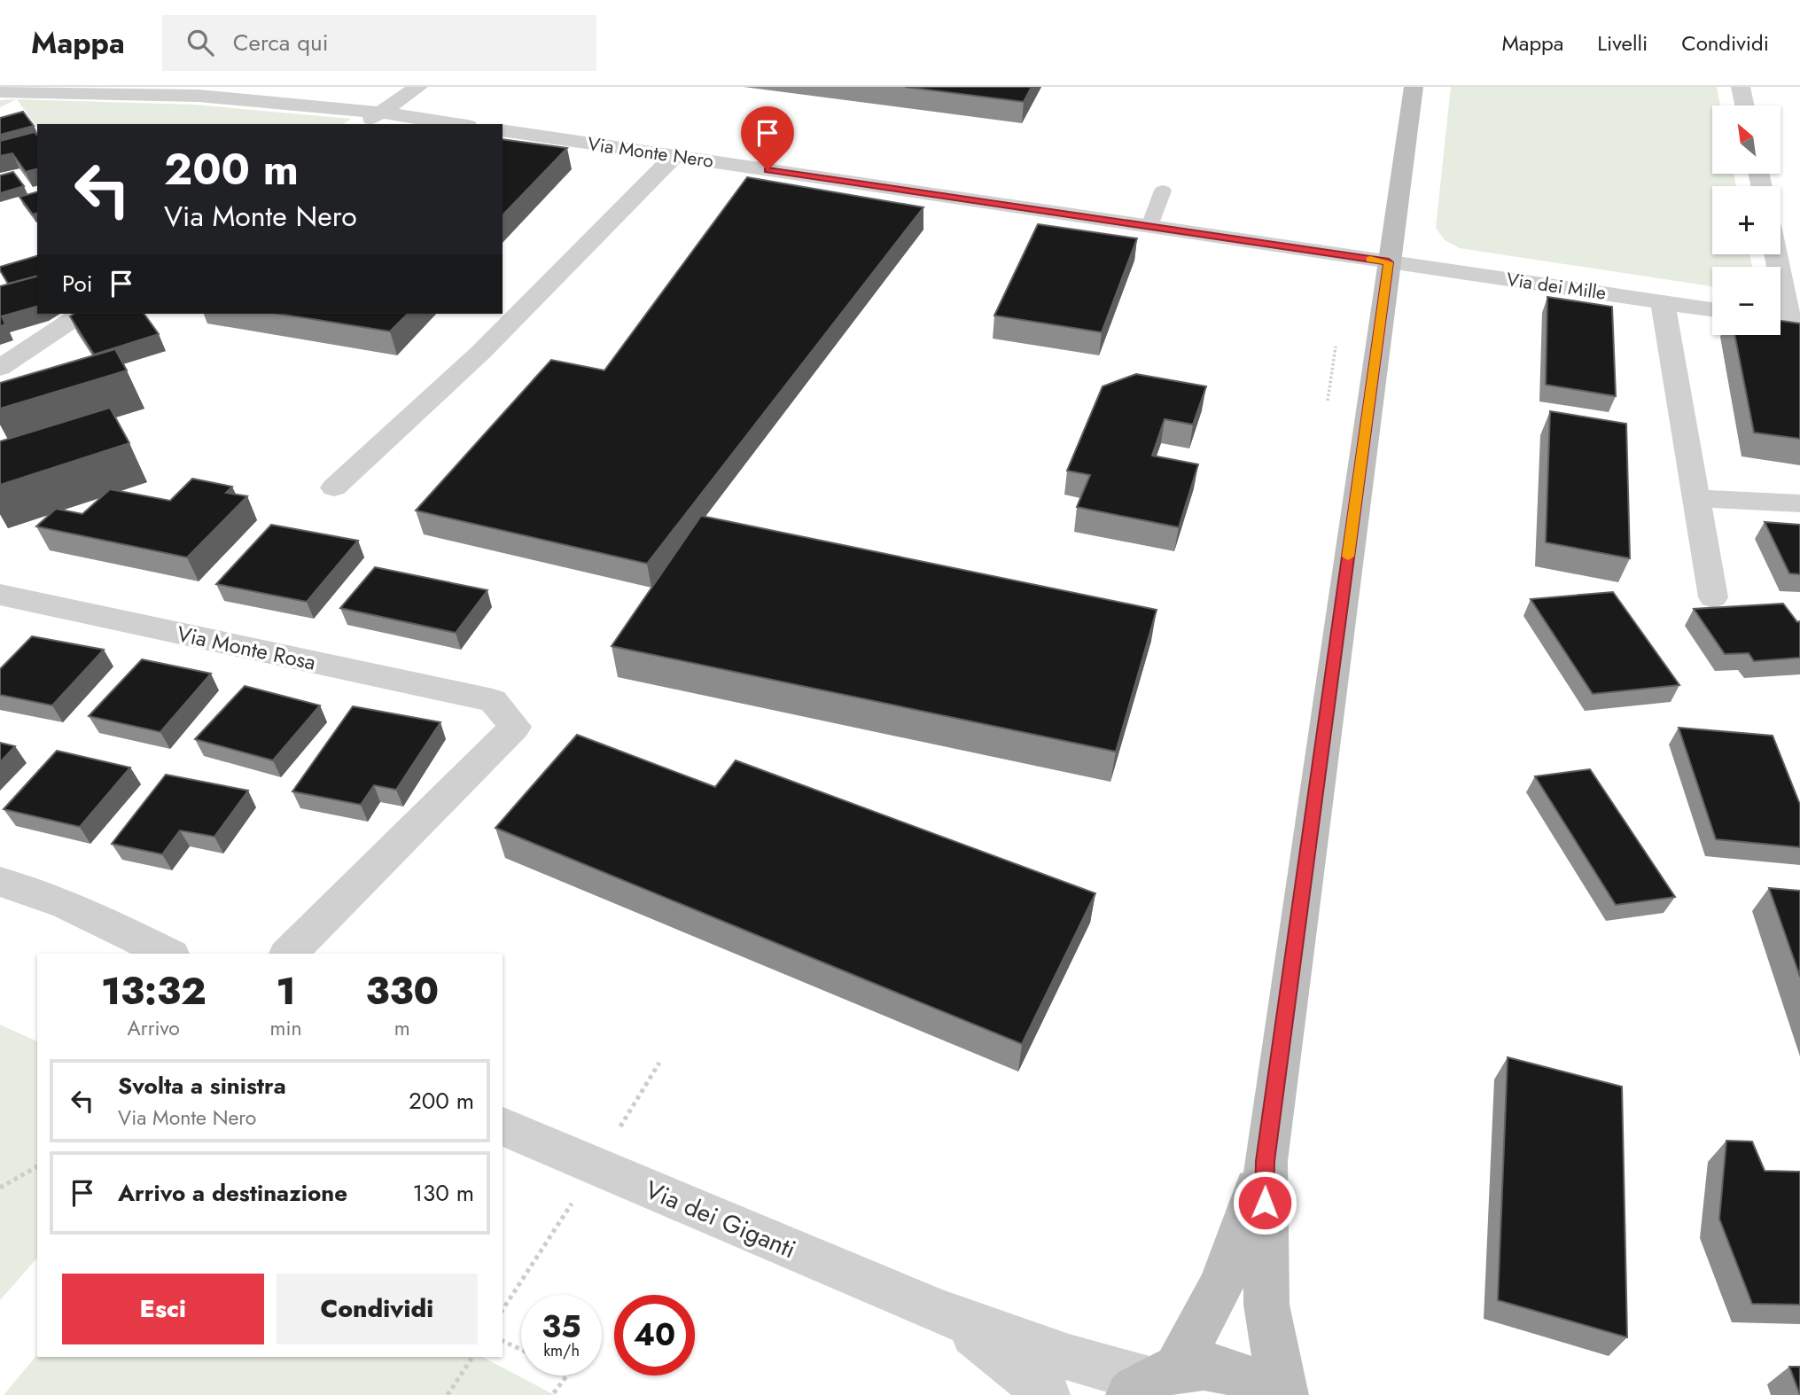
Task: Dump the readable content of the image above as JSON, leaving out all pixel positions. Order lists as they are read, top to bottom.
{
  "streets": {
    "street": [
      "Via Monte Nero",
      "Via dei Mille",
      "Via Monte Rosa",
      "Via dei Giganti"
    ]
  },
  "crossings": [
    ["Via Monte Nero", "Via dei Mille"]
  ],
  "north": "top left",
  "page": {
    "header": "Mappa",
    "search": "Cerca qui",
    "nav": ["Mappa", "Livelli", "Condividi"],
    "map_buttons": ["+", "−"],
    "turn": ["200 m", "Via Monte Nero"],
    "then": "Poi",
    "eta": [
      "13:32",
      "Arrivo",
      "1",
      "min",
      "330",
      "m"
    ],
    "list": [
      {
        "name": "Svolta a sinistra",
        "note": "Via Monte Nero",
        "value": "200 m"
      },
      {
        "name": "Arrivo a destinazione",
        "value": "130 m"
      }
    ],
    "buttons": ["Esci", "Condividi"],
    "speed": "35 km/h",
    "limit": "40"
  }
}
